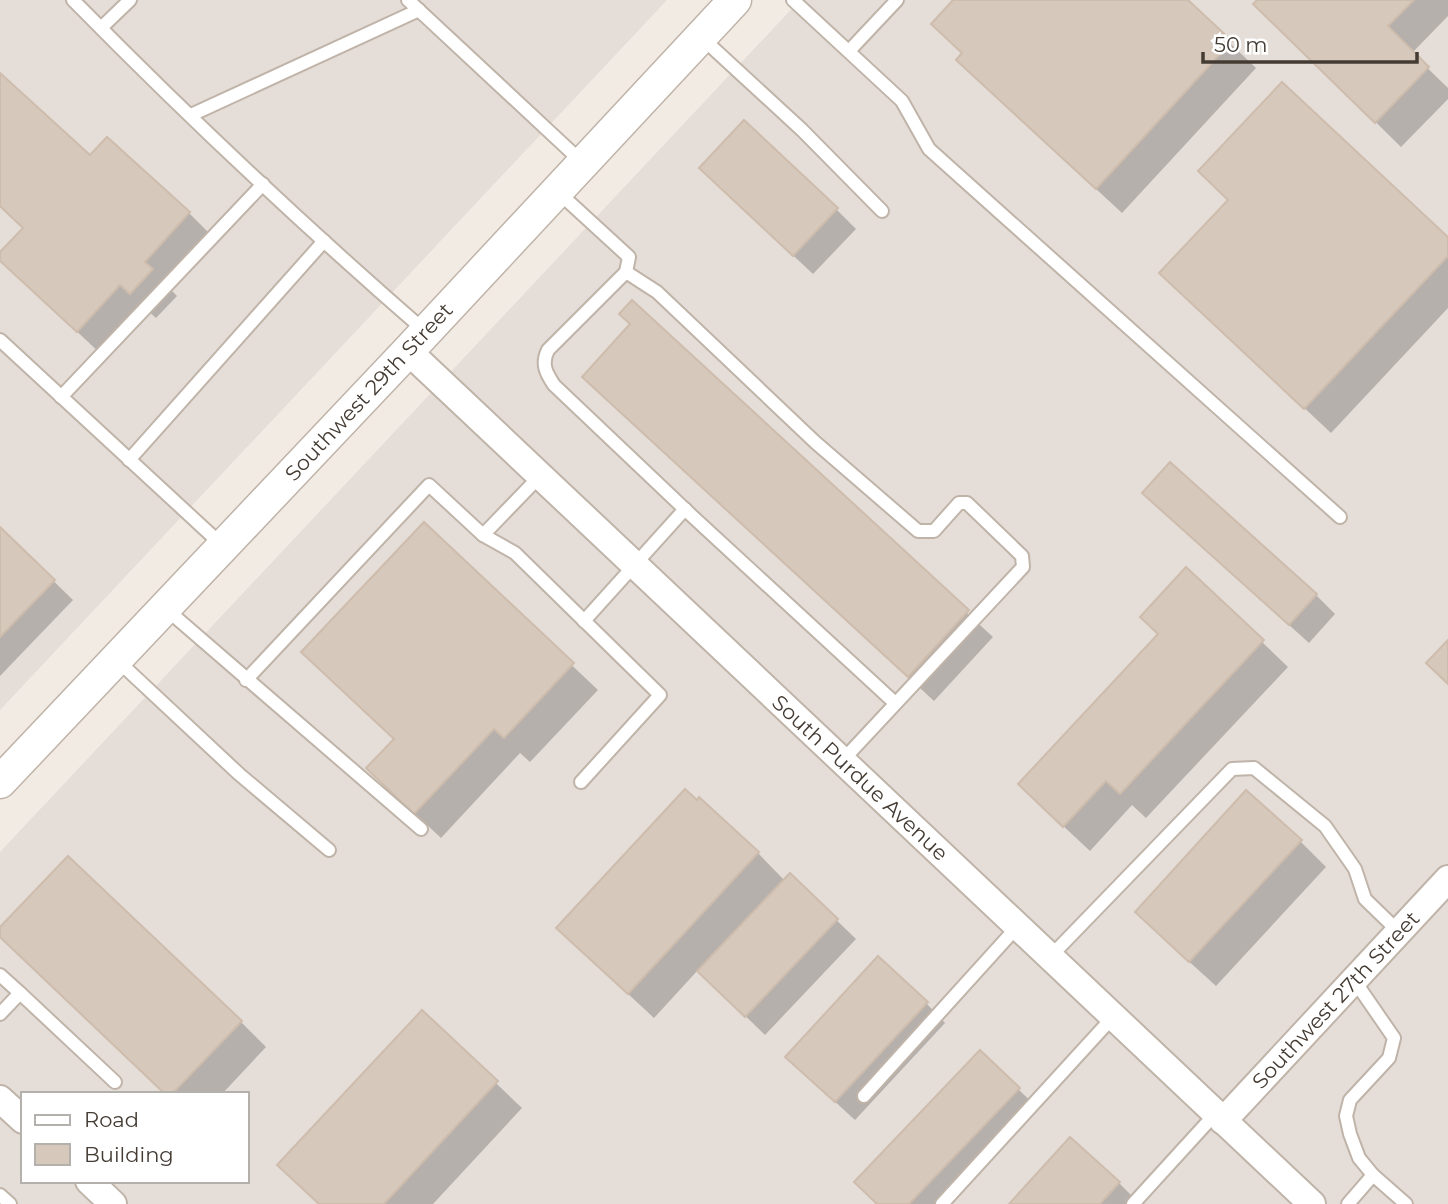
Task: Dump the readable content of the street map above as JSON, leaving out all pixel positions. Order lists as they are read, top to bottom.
{
  "streets": {
    "street": ["Southwest 29th Street", "South Purdue Avenue", "Southwest 27th Street"]
  },
  "crossings": [
    ["Southwest 29th Street", "South Purdue Avenue"],
    ["South Purdue Avenue", "Southwest 27th Street"]
  ],
  "legend": ["Road", "Building"],
  "scale_bar": "50 m"
}
